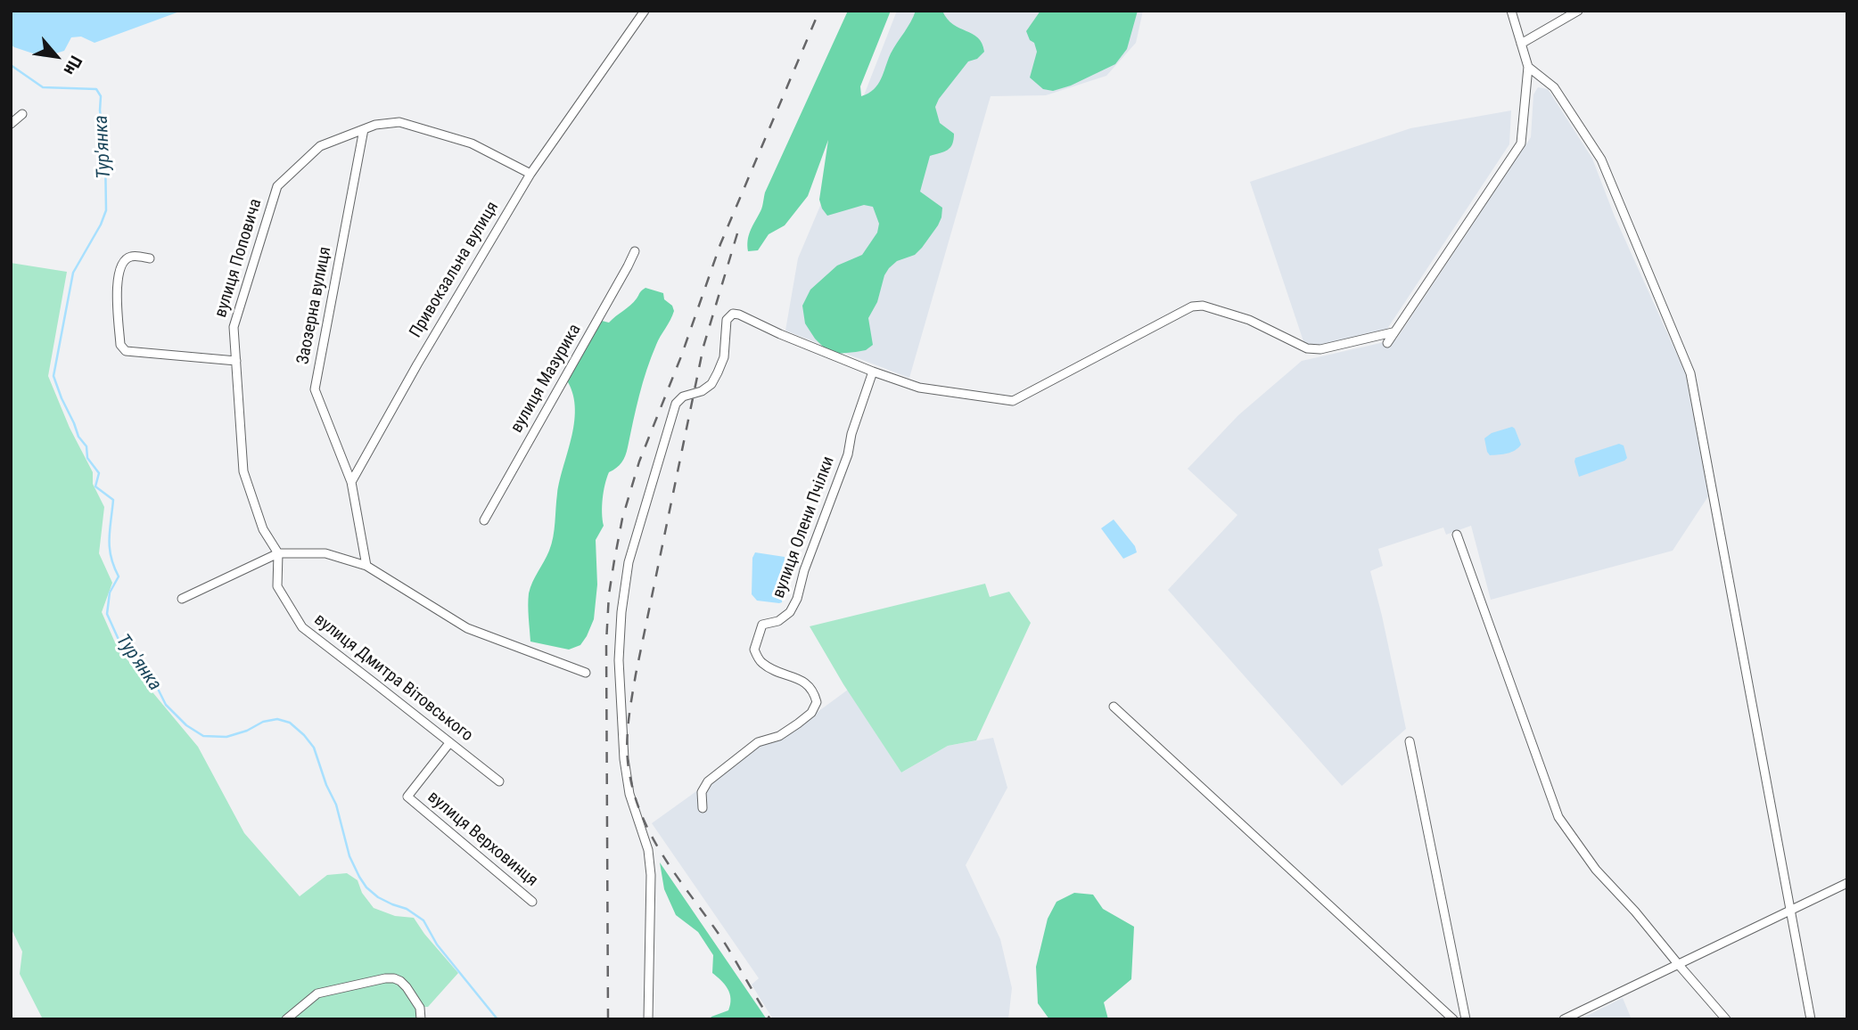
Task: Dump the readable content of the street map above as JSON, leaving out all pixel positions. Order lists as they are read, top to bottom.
{
  "streets": {
    "street": [
      "вулиця Поповича",
      "Привокзальна вулиця",
      "Заозерна вулиця",
      "вулиця Мазурика",
      "вулиця Олени Пчілки",
      "вулиця Дмитра Вітовського",
      "вулиця Верховинця"
    ]
  },
  "crossings": [
    ["вулиця Поповича", "Привокзальна вулиця"],
    ["вулиця Поповича", "Заозерна вулиця"],
    ["вулиця Поповича", "вулиця Дмитра Вітовського"],
    ["Привокзальна вулиця", "Заозерна вулиця"],
    ["вулиця Дмитра Вітовського", "вулиця Верховинця"]
  ],
  "water": ["Тур'янка"],
  "north": "bottom right"
}
